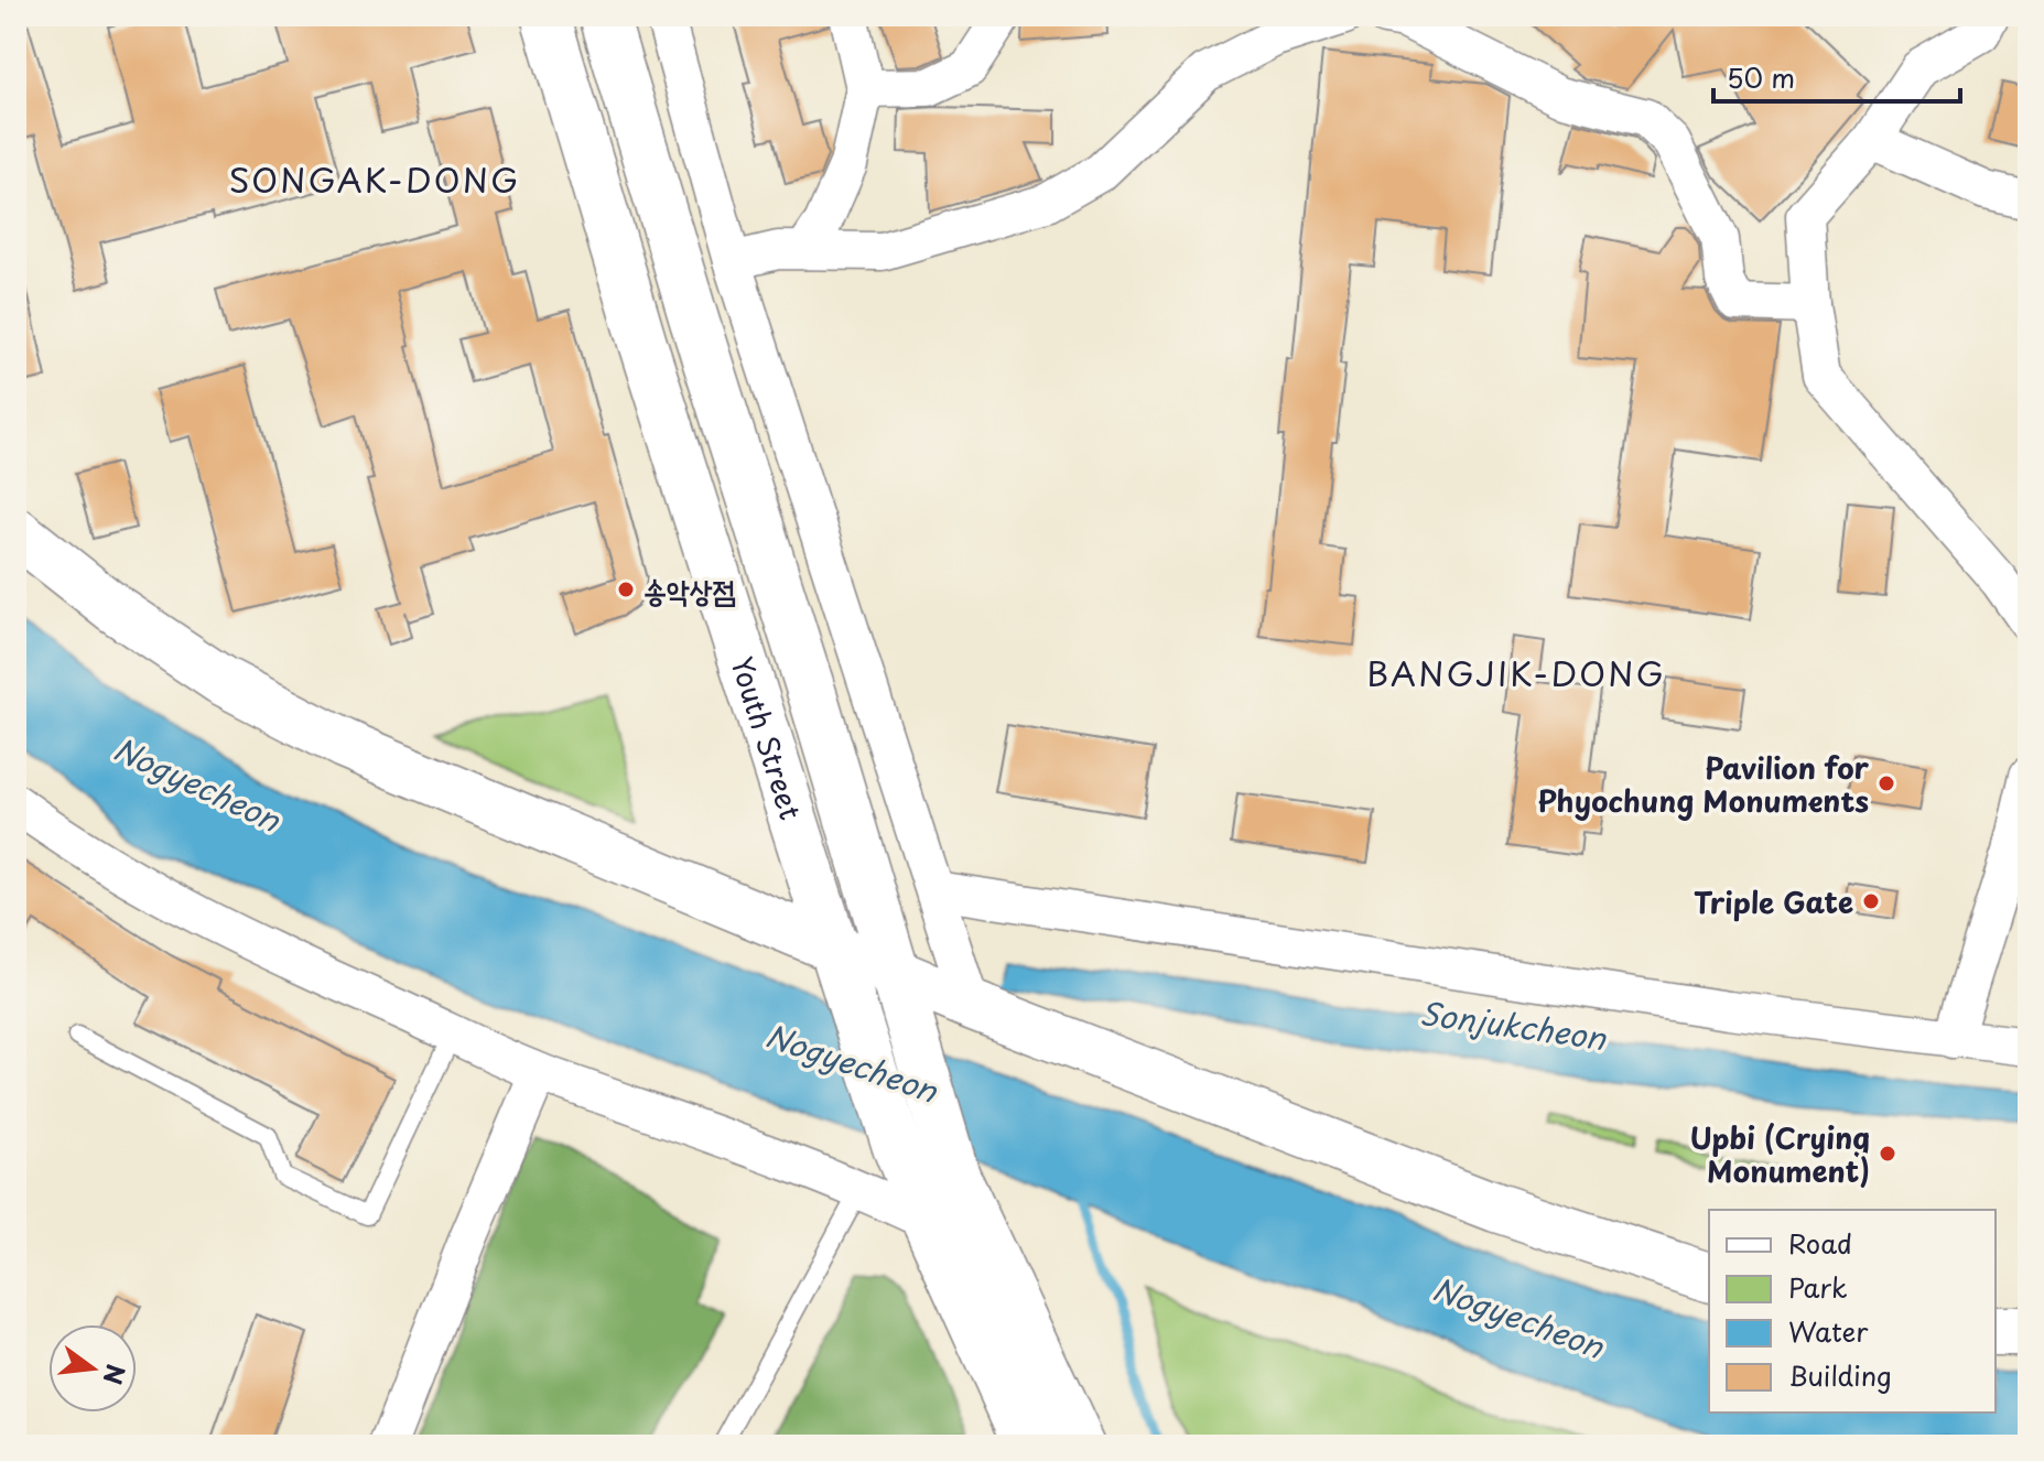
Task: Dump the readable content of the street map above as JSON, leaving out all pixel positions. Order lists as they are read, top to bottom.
{
  "streets": {
    "main road": ["Youth Street"]
  },
  "districts": ["SONGAK-DONG", "BANGJIK-DONG"],
  "water": ["Nogyecheon", "Sonjukcheon"],
  "places": [
    "송악상점",
    "Pavilion for Phyochung Monuments",
    "Triple Gate",
    "Upbi (Crying Monument)"
  ],
  "legend": [
    "Road",
    "Park",
    "Water",
    "Building"
  ],
  "scale_bar": "50 m",
  "north": "right"
}
